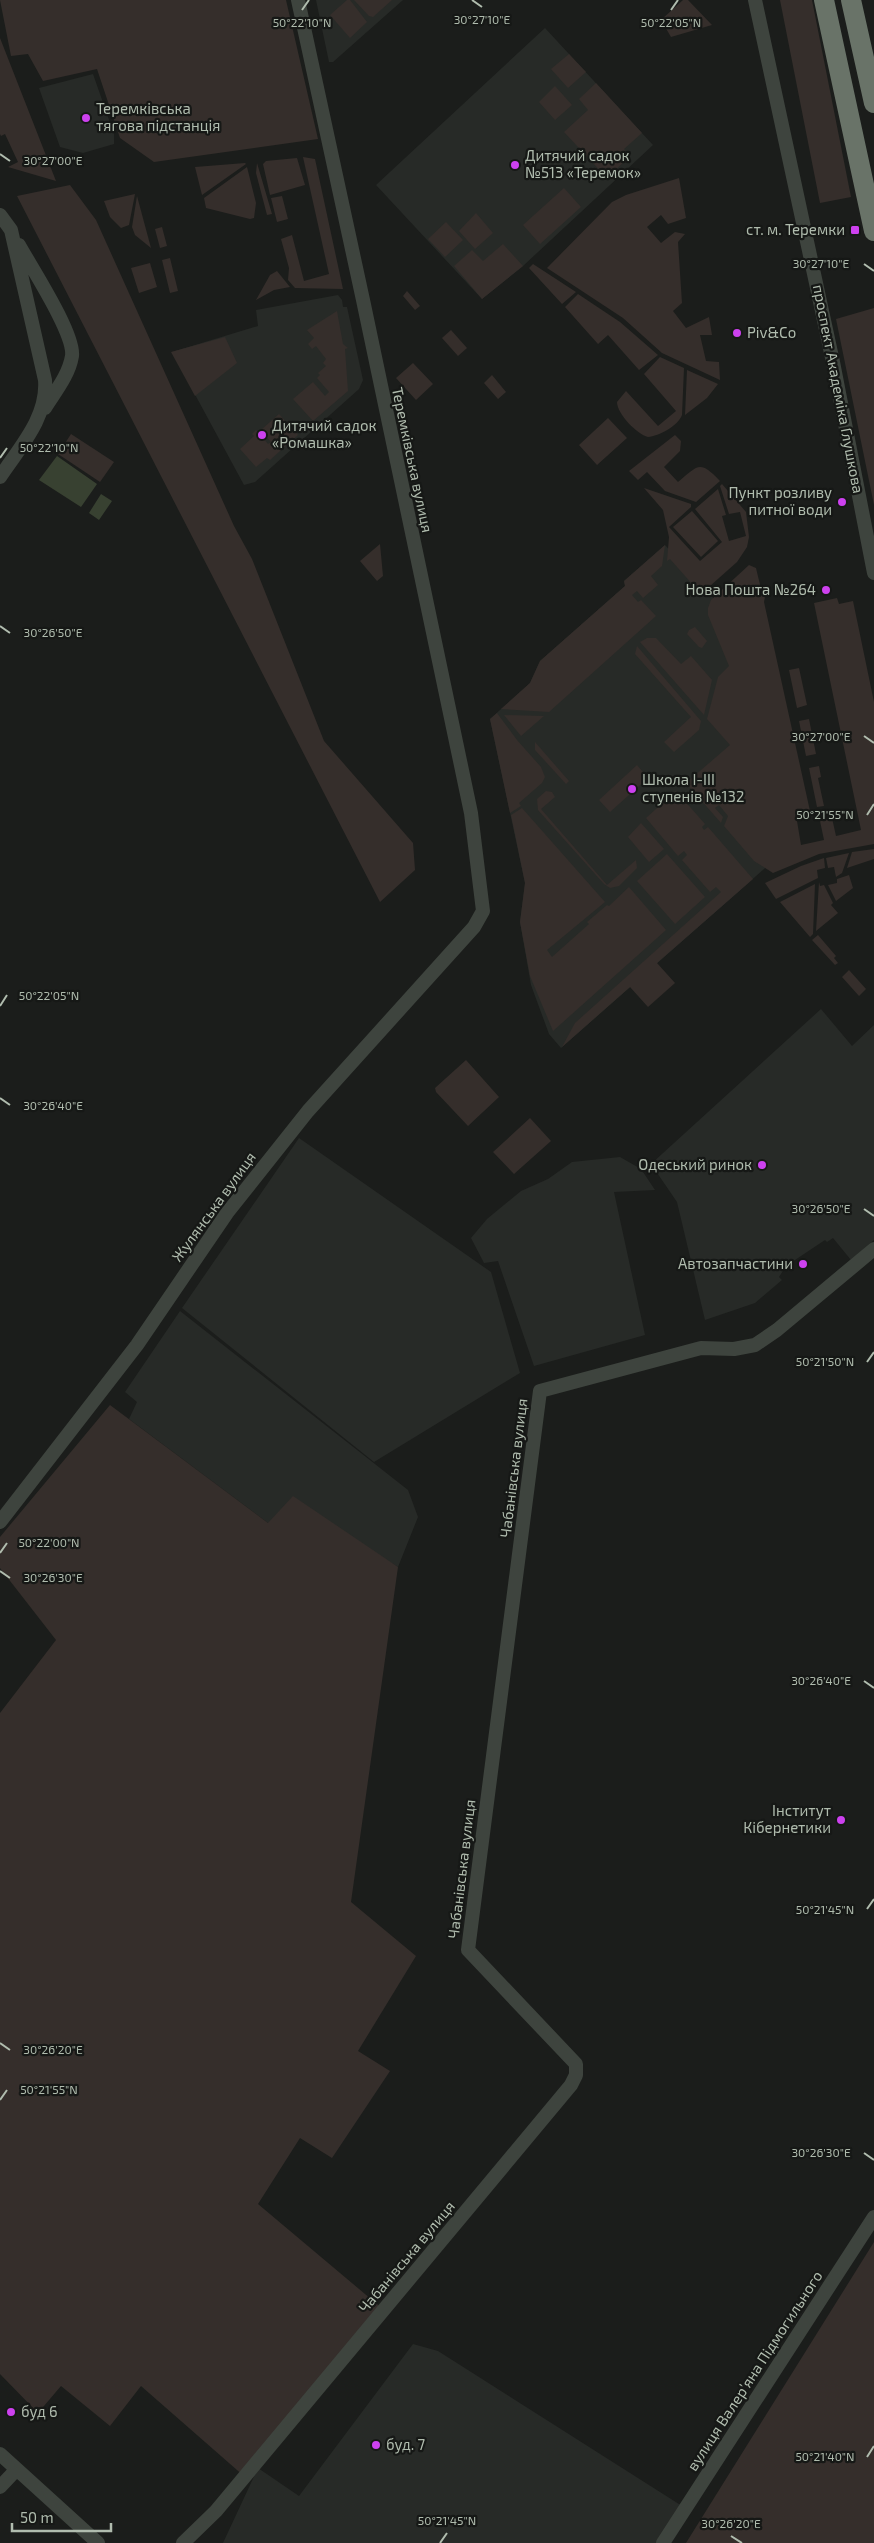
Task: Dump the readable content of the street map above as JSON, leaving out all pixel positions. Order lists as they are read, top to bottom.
{
  "streets": {
    "street": [
      "проспект Академіка Глушкова",
      "Теремківська вулиця",
      "Жулянська вулиця",
      "Чабанівська вулиця",
      "вулиця Валерʼяна Підмогильного"
    ]
  },
  "crossings": [
    ["Теремківська вулиця", "Жулянська вулиця"]
  ],
  "places": {
    "other": [
      "Теремківська тягова підстанція",
      "Дитячий садок №513 «Теремок»",
      "Piv&Co",
      "Дитячий садок «Ромашка»",
      "Пункт розливу питної води",
      "Нова Пошта №264",
      "Школа І-ІІІ ступенів №132",
      "Одеський ринок",
      "Автозапчастини",
      "Інститут Кібернетики",
      "буд 6",
      "буд. 7"
    ],
    "transit": ["ст. м. Теремки"]
  },
  "scale_bar": "50 m",
  "coordinates": [
    "30°27'10\"E",
    "50°22'10\"N",
    "50°22'05\"N",
    "30°27'00\"E",
    "30°26'50\"E",
    "50°21'55\"N",
    "30°26'40\"E",
    "50°21'50\"N",
    "50°22'00\"N",
    "30°26'30\"E",
    "50°21'45\"N",
    "30°26'20\"E",
    "50°21'40\"N"
  ]
}
